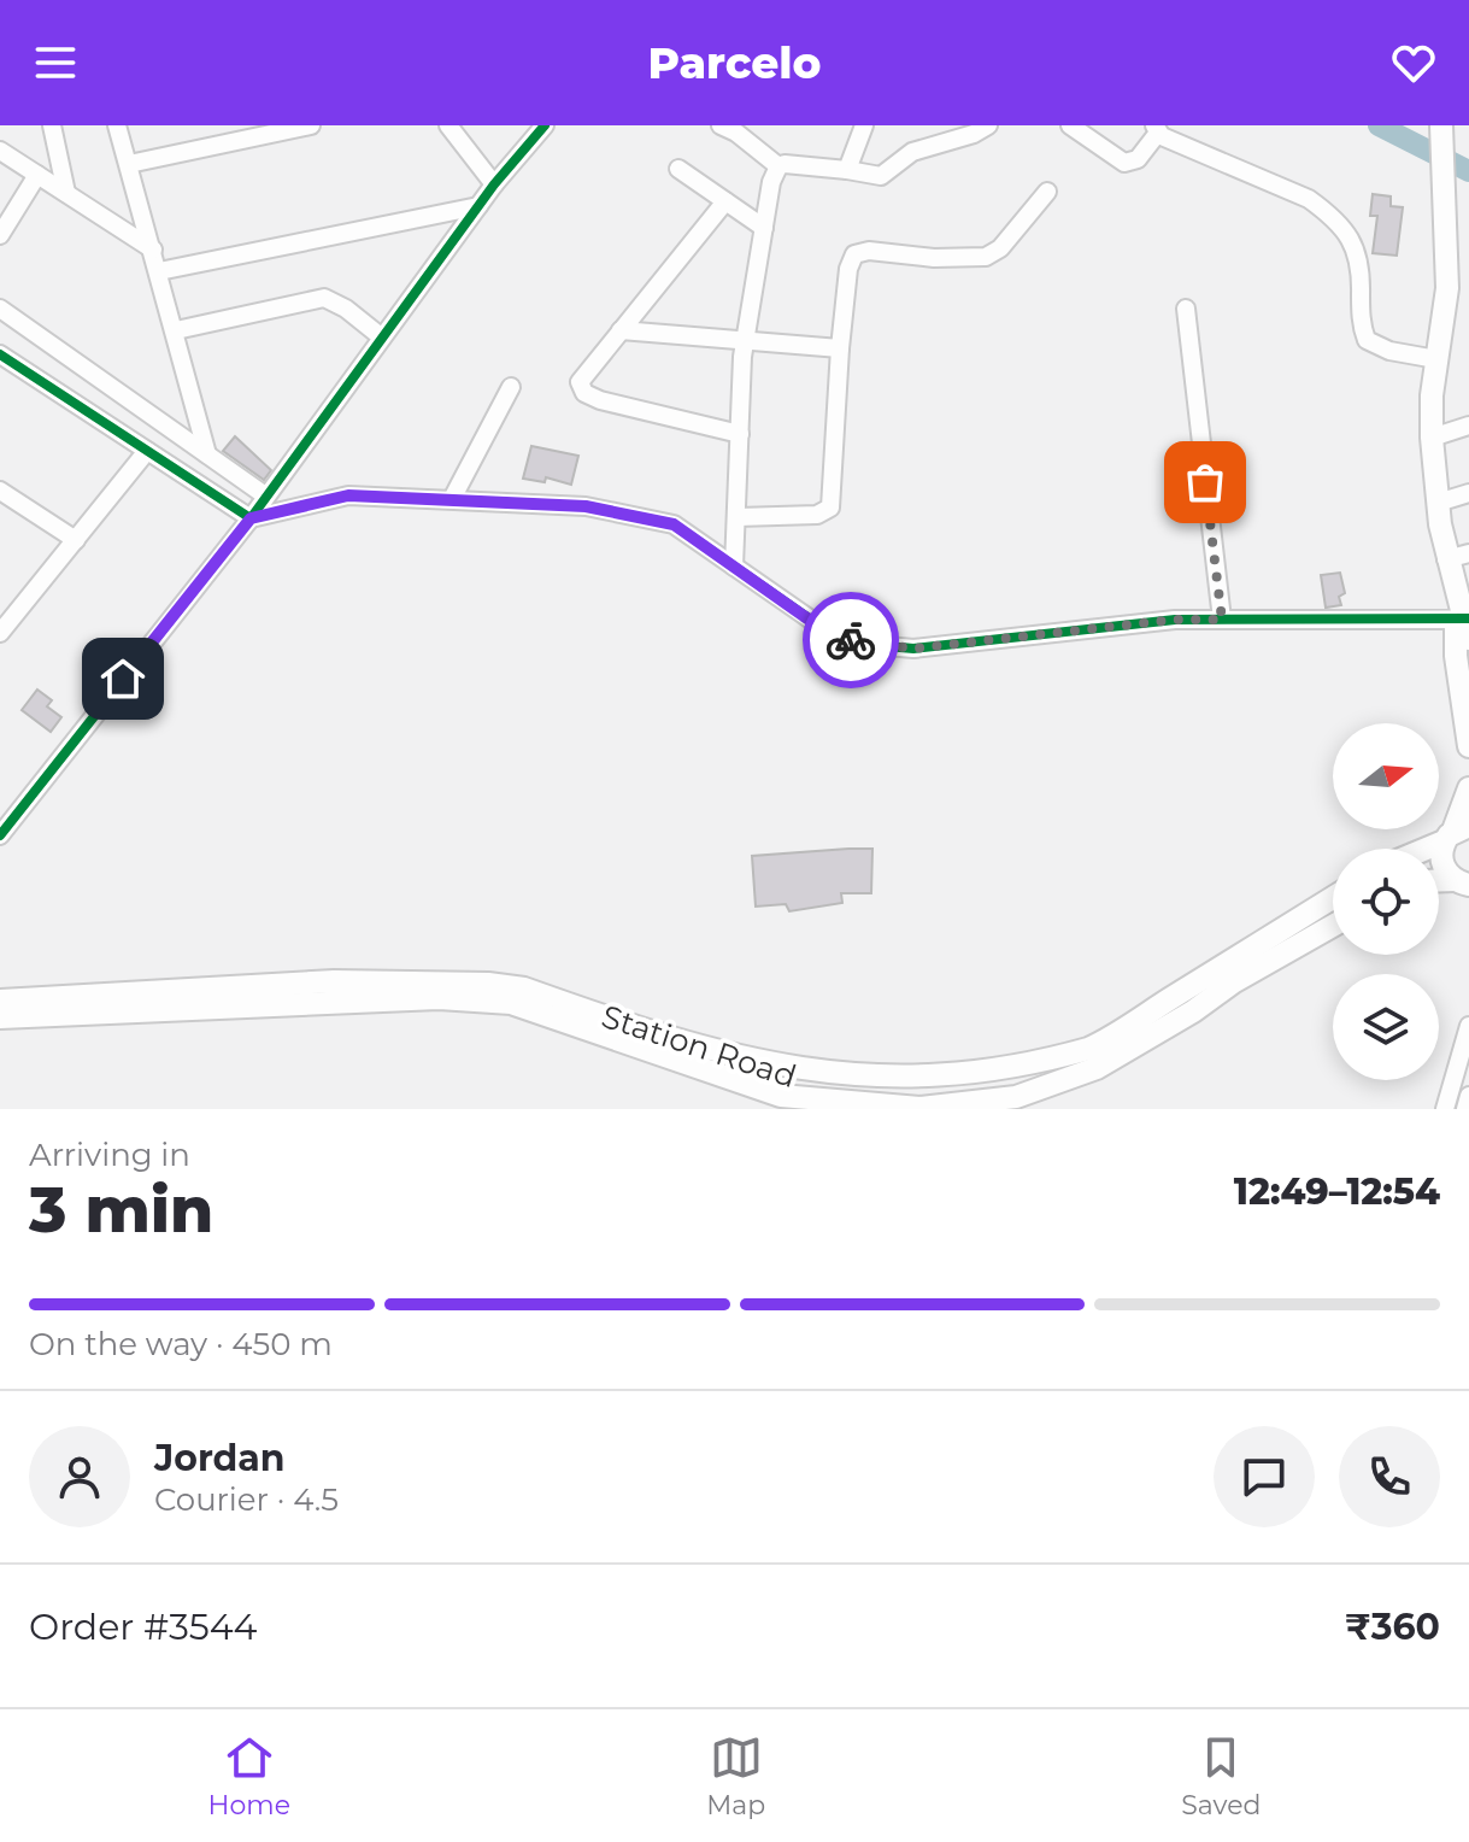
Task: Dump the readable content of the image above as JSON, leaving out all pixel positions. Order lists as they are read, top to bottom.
{
  "streets": {
    "main road": ["Station Road"]
  },
  "north": "right",
  "page": {
    "header": "Parcelo",
    "heading": ["3 min", "Arriving in", "12:49–12:54"],
    "panel": [
      "Jordan",
      "Courier · 4.5",
      "Order #3544",
      "₹360"
    ],
    "bar": "On the way · 450 m",
    "tabs": ["Home", "Map", "Saved"]
  }
}
